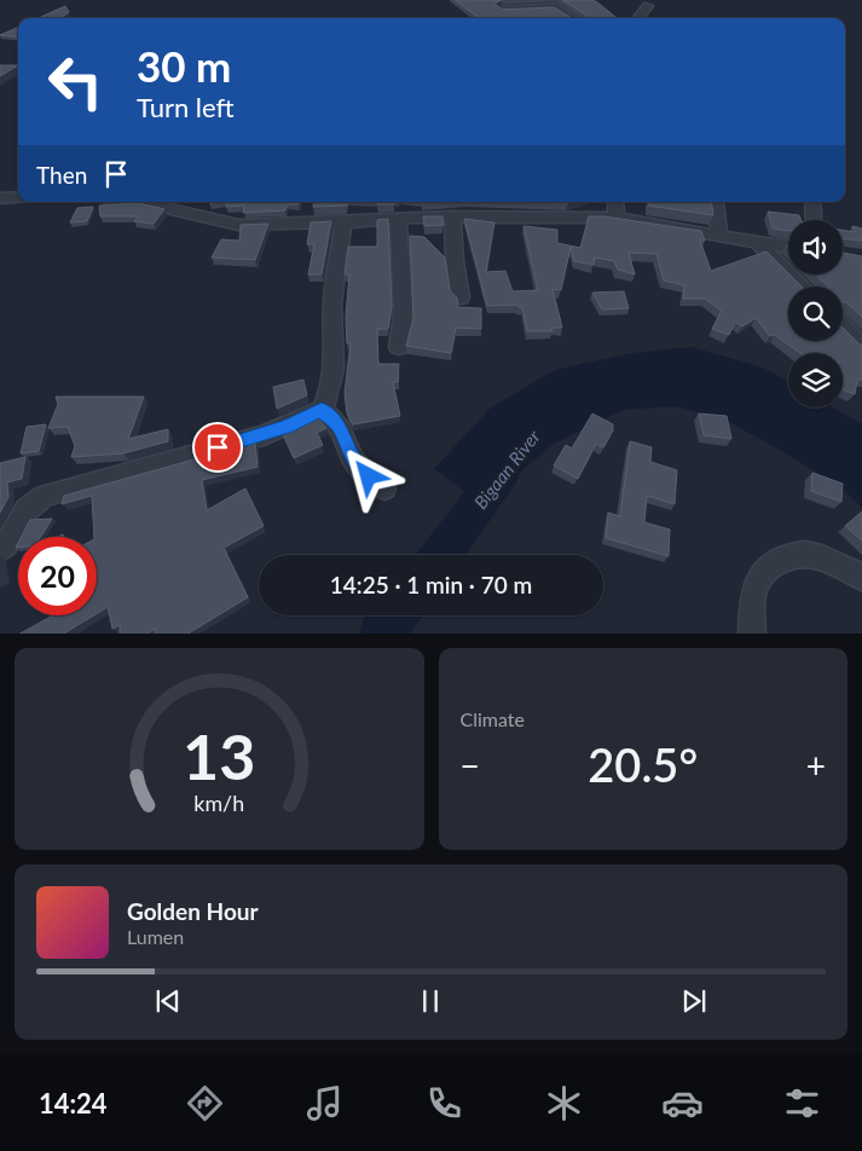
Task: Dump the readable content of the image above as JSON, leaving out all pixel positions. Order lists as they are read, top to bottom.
{
  "water": ["Bigaan River"],
  "page": {
    "turn": ["30 m", "Turn left"],
    "then": "Then",
    "limit": "20",
    "trip": "14:25 · 1 min · 70 m",
    "tile": "Climate",
    "heat": ["−", "20.5°", "+"],
    "song": ["Golden Hour", "Lumen"],
    "tabs": "14:24",
    "gauge": ["13", "km/h"]
  }
}
